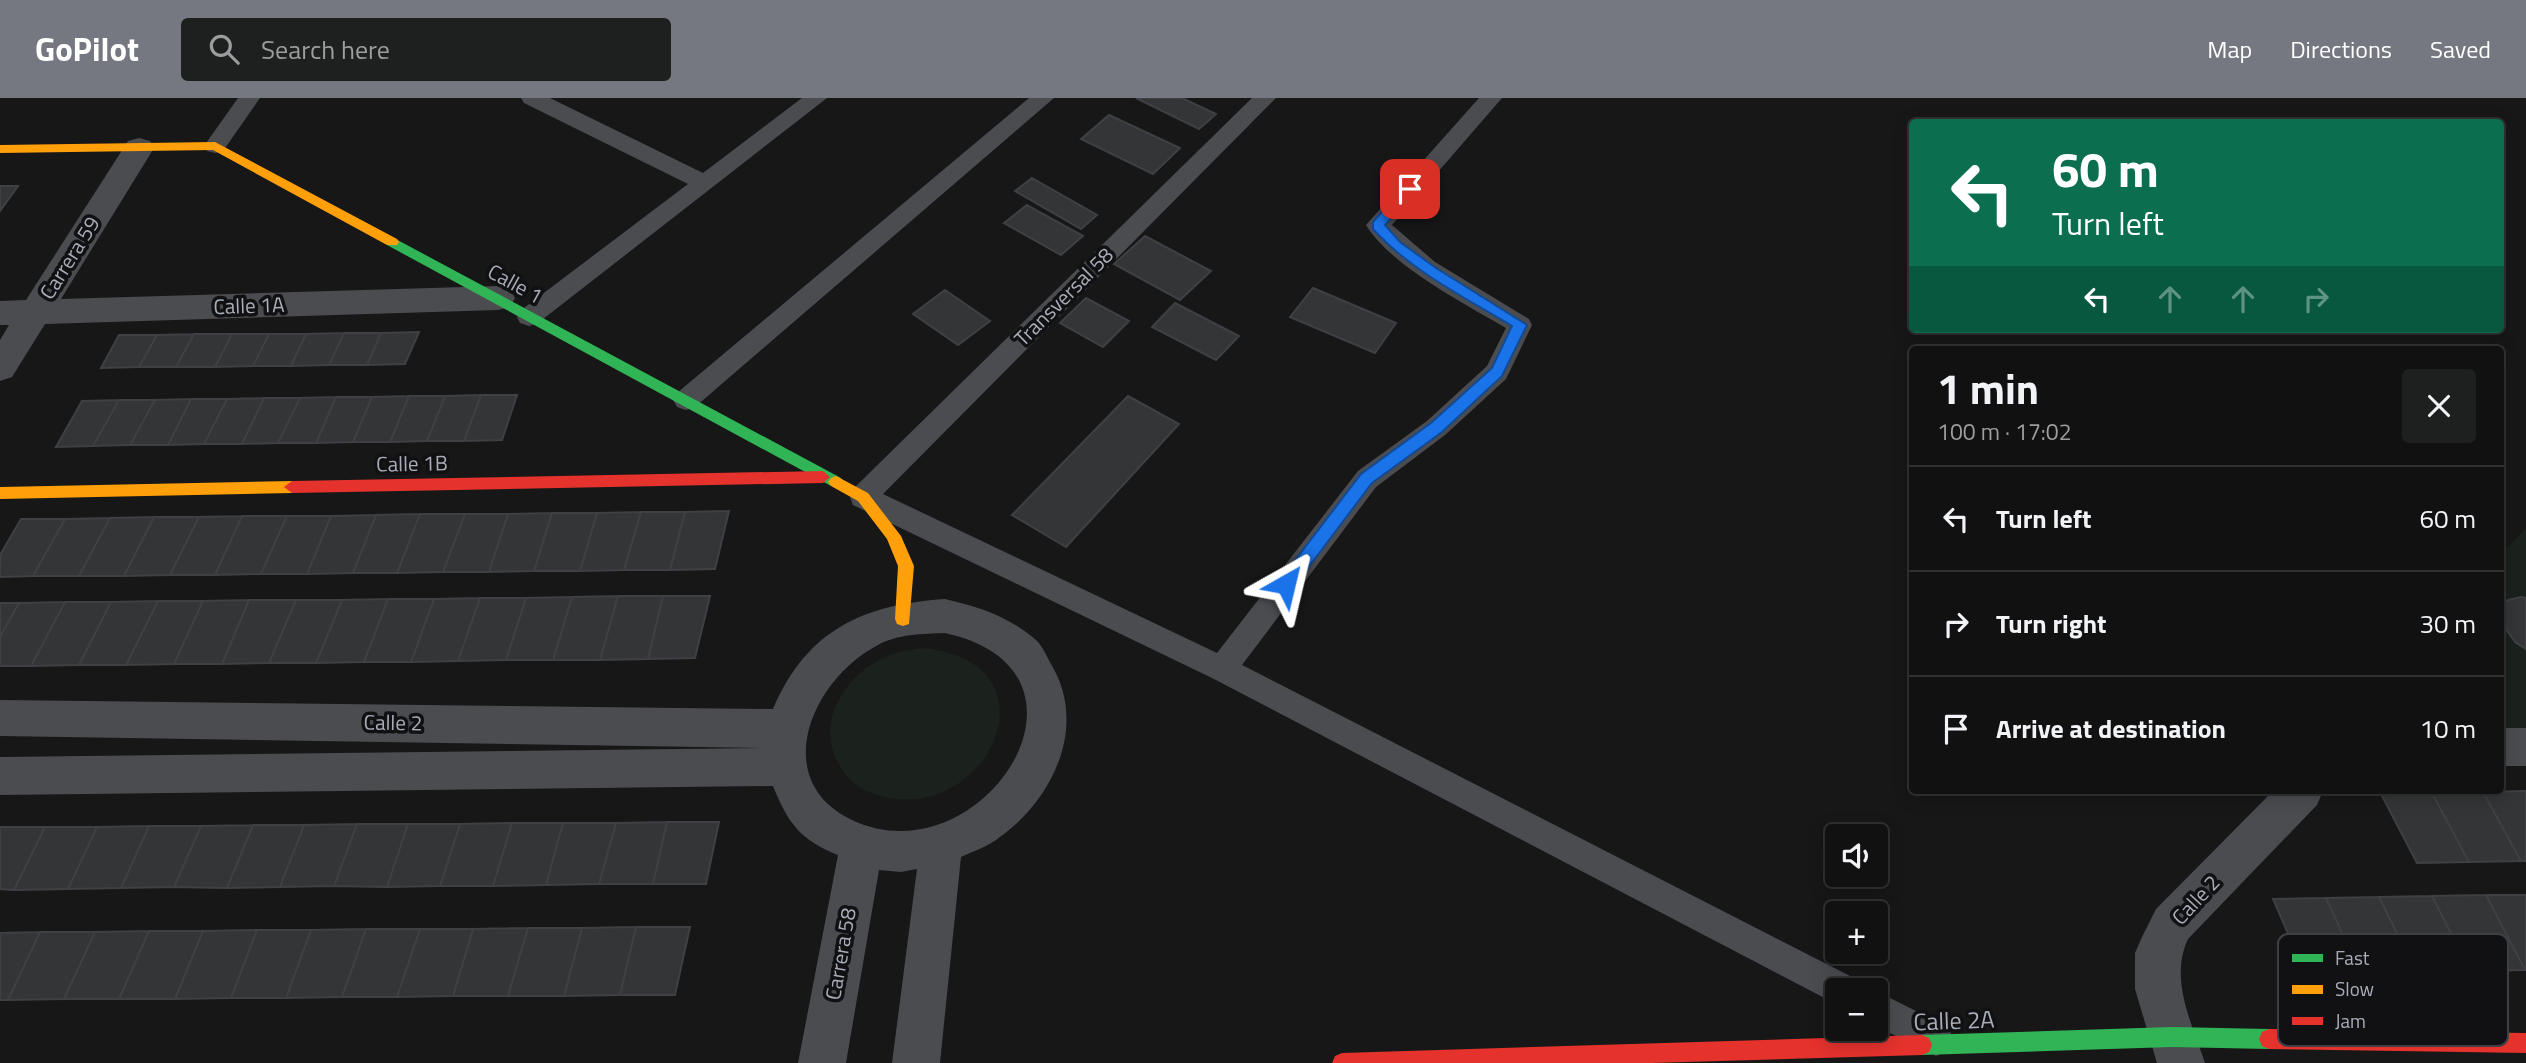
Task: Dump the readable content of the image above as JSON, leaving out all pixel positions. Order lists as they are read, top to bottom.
{
  "streets": {
    "street": [
      "Carrera 59",
      "Calle 1",
      "Calle 1A",
      "Calle 1B",
      "Calle 2",
      "Carrera 58",
      "Calle 2A"
    ],
    "lane": ["Transversal 58"]
  },
  "crossings": [
    ["Carrera 59", "Calle 1"],
    ["Carrera 59", "Calle 1A"],
    ["Calle 1", "Transversal 58"],
    ["Calle 1", "Calle 1A"],
    ["Calle 1", "Calle 1B"],
    ["Calle 1", "Calle 2"],
    ["Calle 1", "Carrera 58"],
    ["Calle 2", "Carrera 58"],
    ["Calle 2", "Calle 2A"]
  ],
  "legend": ["Fast", "Slow", "Jam"],
  "page": {
    "header": "GoPilot",
    "search": "Search here",
    "nav": ["Map", "Directions", "Saved"],
    "turn": ["60 m", "Turn left"],
    "heading": ["1 min", "100 m · 17:02"],
    "list": [
      {
        "name": "Turn left",
        "value": "60 m"
      },
      {
        "name": "Turn right",
        "value": "30 m"
      },
      {
        "name": "Arrive at destination",
        "value": "10 m"
      }
    ],
    "map_buttons": ["+", "−"]
  }
}
